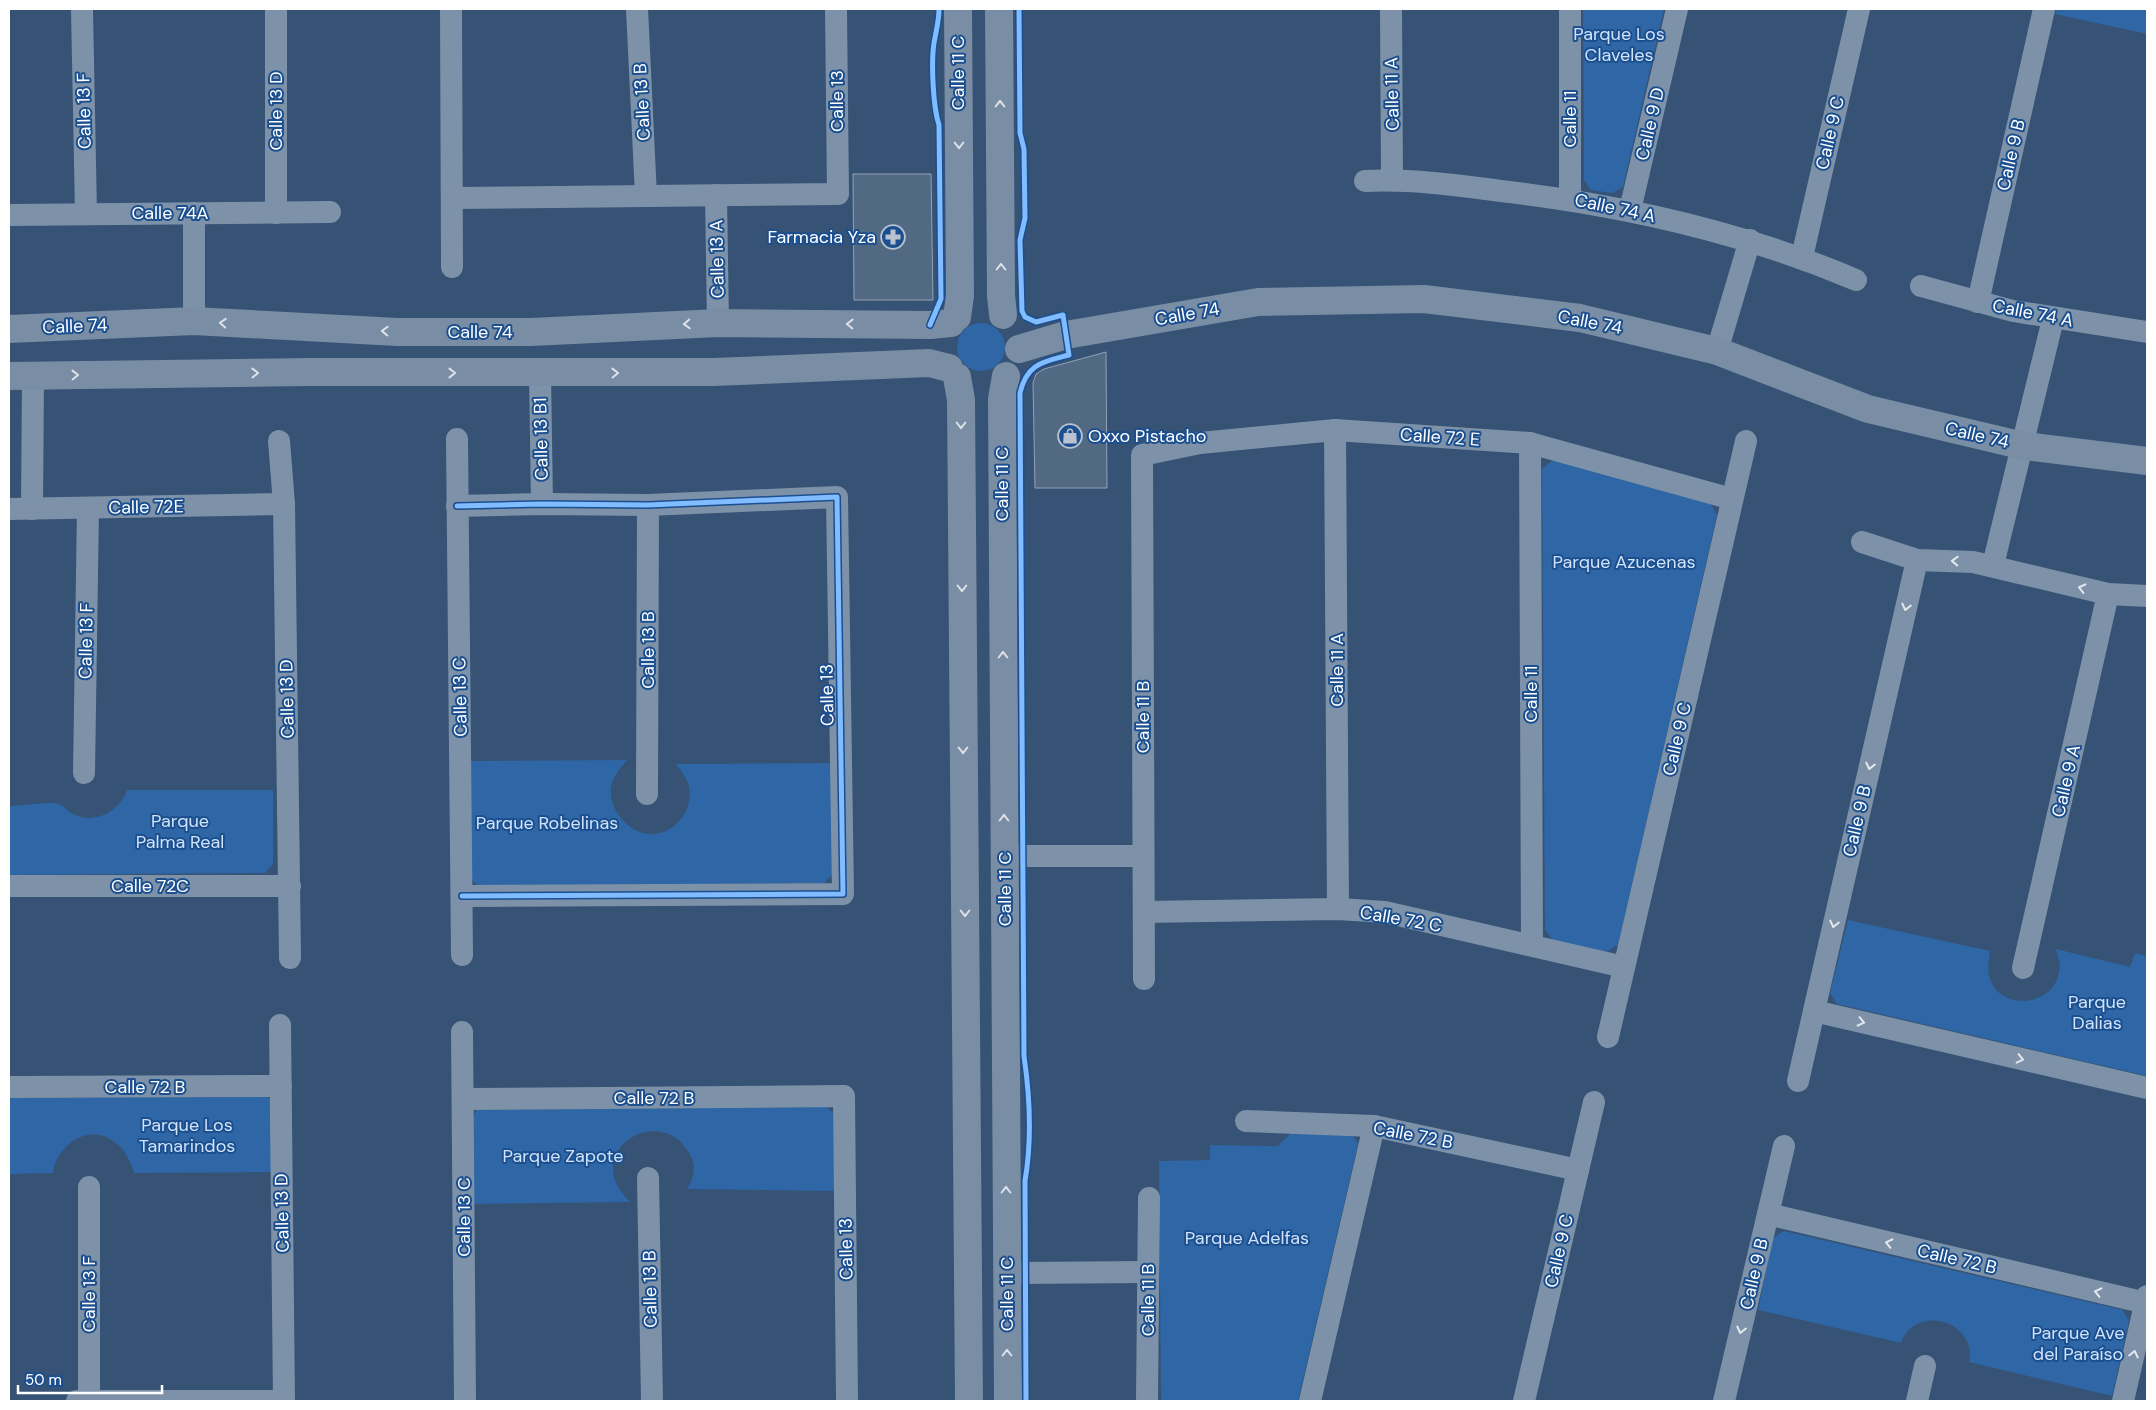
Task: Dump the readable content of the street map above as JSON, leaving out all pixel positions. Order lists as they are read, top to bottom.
{
  "streets": {
    "main road": ["Calle 11 C", "Calle 74"],
    "street": [
      "Calle 11 A",
      "Calle 13",
      "Calle 13 B",
      "Calle 13 F",
      "Calle 13 D",
      "Calle 11",
      "Calle 9 D",
      "Calle 9 C",
      "Calle 9 B",
      "Calle 74 A",
      "Calle 74A",
      "Calle 13 A",
      "Calle 72 E",
      "Calle 13 B1",
      "Calle 72E",
      "Calle 13 C",
      "Calle 11 B",
      "Calle 9 A",
      "Calle 72C",
      "Calle 72 C",
      "Calle 72 B"
    ]
  },
  "crossings": [
    ["Calle 11 C", "Calle 74"],
    ["Calle 11 A", "Calle 74 A"],
    ["Calle 11 A", "Calle 72 E"],
    ["Calle 11 A", "Calle 72 C"],
    ["Calle 13", "Calle 13 B"],
    ["Calle 13", "Calle 13 A"],
    ["Calle 13", "Calle 13 C"],
    ["Calle 13", "Calle 72 B"],
    ["Calle 13 F", "Calle 74A"],
    ["Calle 13 F", "Calle 72E"],
    ["Calle 13 D", "Calle 74A"],
    ["Calle 13 D", "Calle 72E"],
    ["Calle 13 D", "Calle 72C"],
    ["Calle 13 D", "Calle 72 B"],
    ["Calle 11", "Calle 74 A"],
    ["Calle 11", "Calle 72 E"],
    ["Calle 11", "Calle 72 C"],
    ["Calle 9 D", "Calle 74 A"],
    ["Calle 9 C", "Calle 74 A"],
    ["Calle 9 C", "Calle 72 E"],
    ["Calle 9 C", "Calle 72 C"],
    ["Calle 9 C", "Calle 72 B"],
    ["Calle 9 B", "Calle 74 A"],
    ["Calle 9 B", "Calle 72 B"],
    ["Calle 13 A", "Calle 74"],
    ["Calle 72 E", "Calle 11 B"],
    ["Calle 13 C", "Calle 72 B"],
    ["Calle 11 B", "Calle 72 C"]
  ],
  "one_way": ["Calle 9 B"],
  "parks": [
    "Parque Los Claveles",
    "Parque Azucenas",
    "Parque Palma Real",
    "Parque Robelinas",
    "Parque Dalias",
    "Parque Los Tamarindos",
    "Parque Zapote",
    "Parque Adelfas",
    "Parque Ave del Paraíso"
  ],
  "places": {
    "pharmacy": ["Farmacia Yza"],
    "shop": ["Oxxo Pistacho"]
  },
  "scale_bar": "50 m"
}
